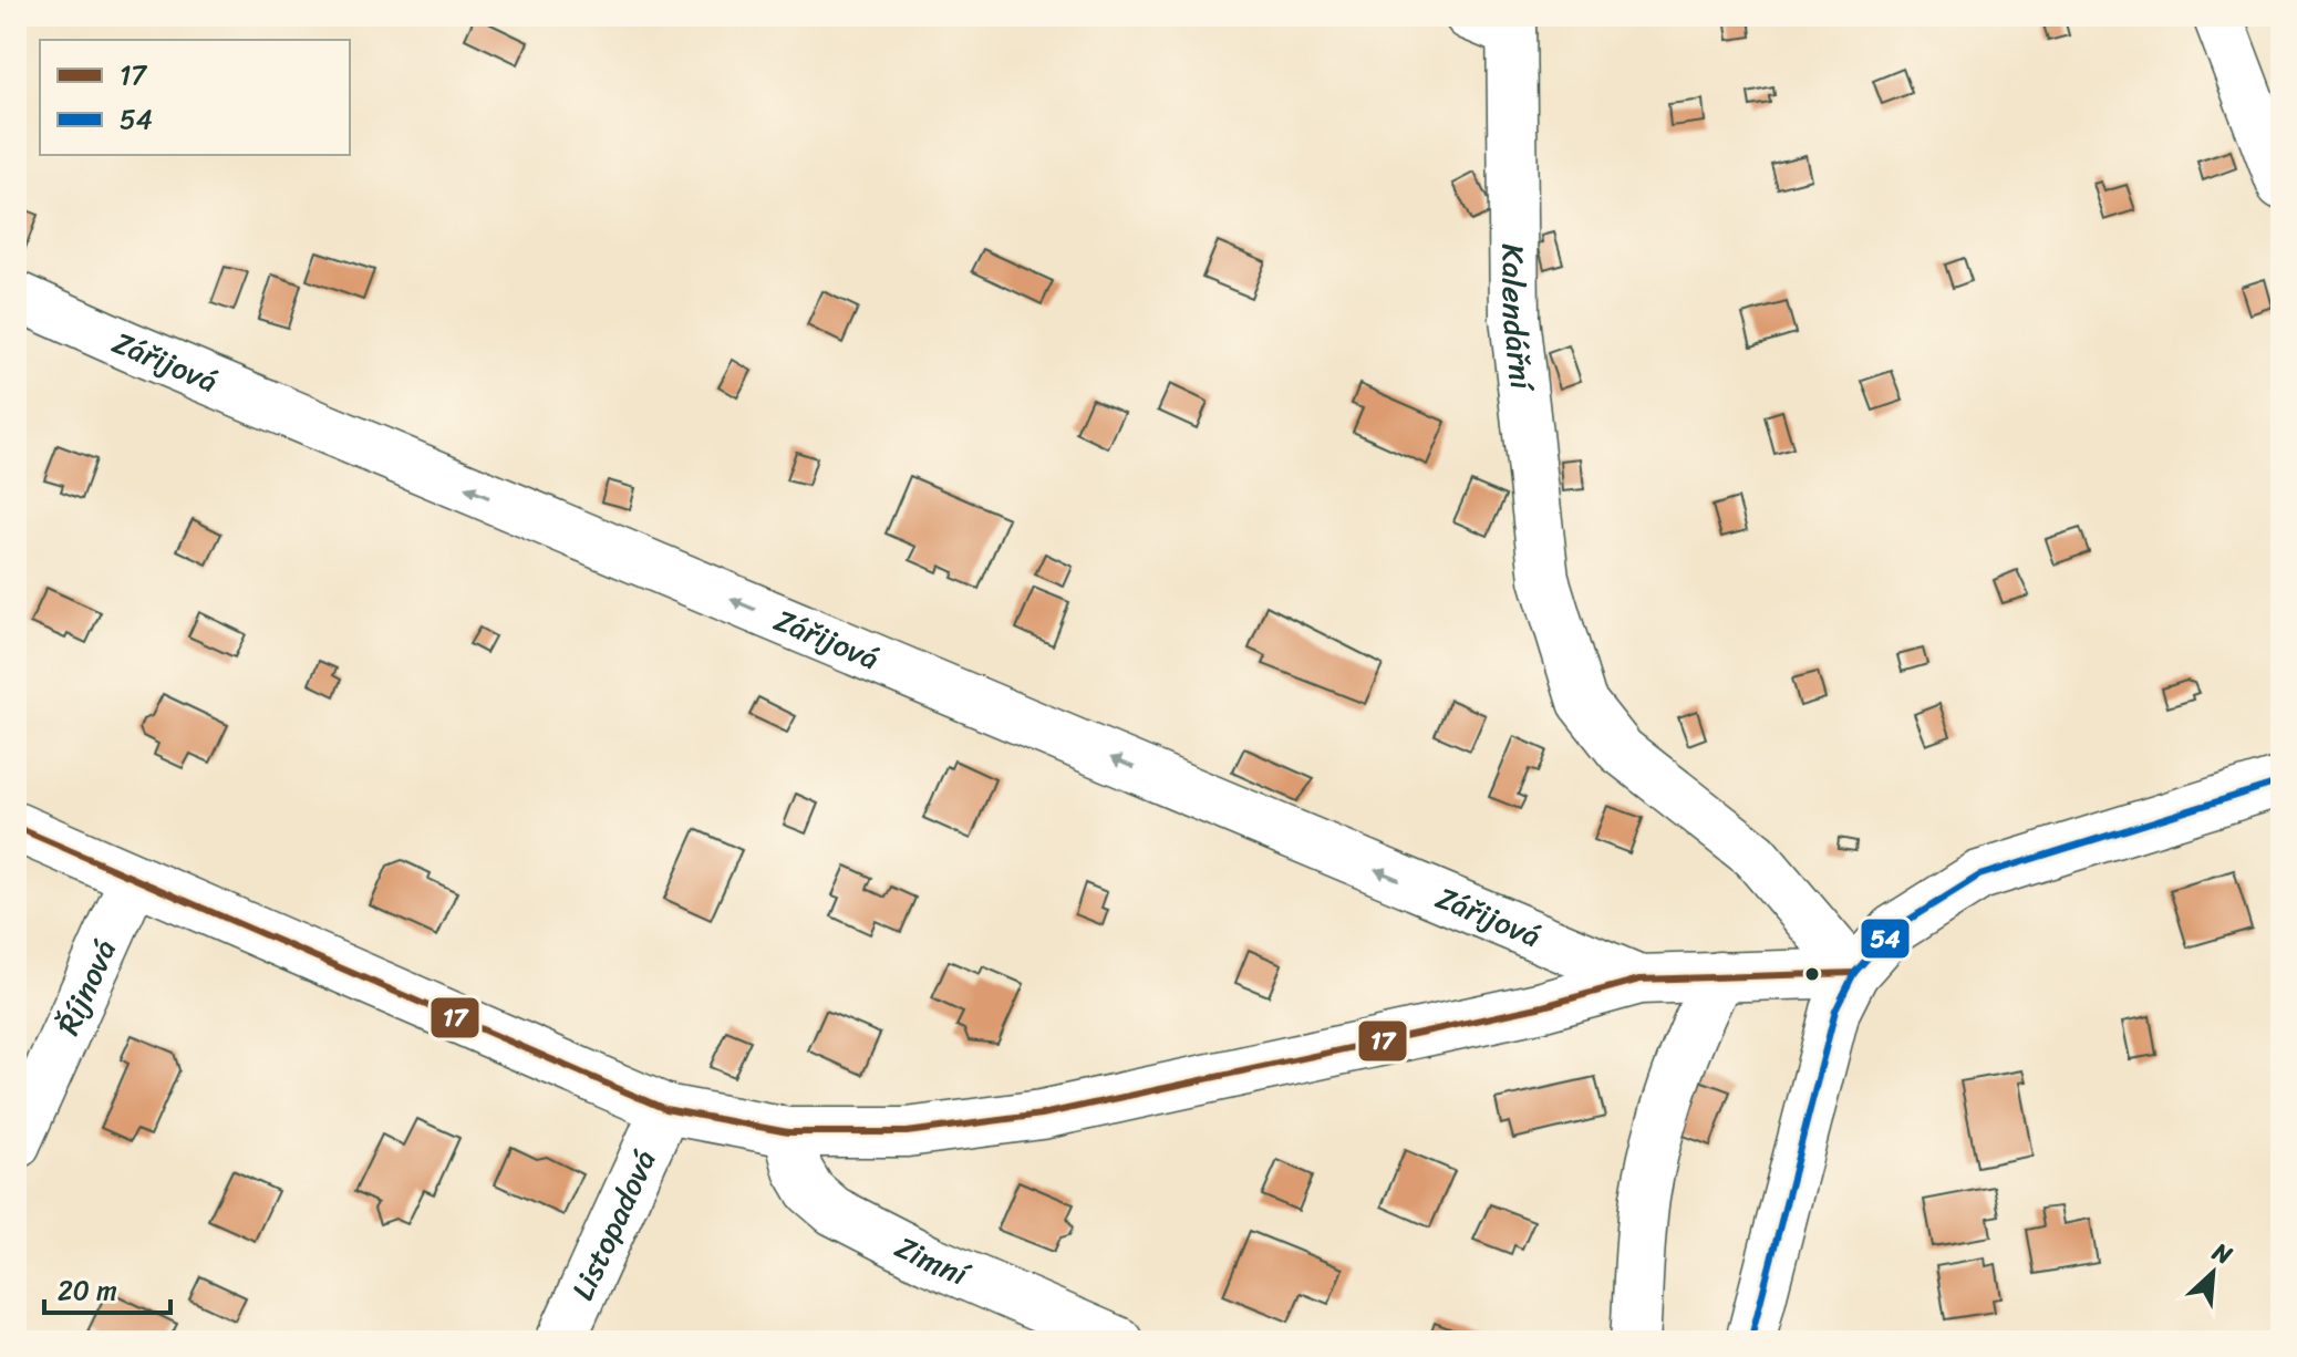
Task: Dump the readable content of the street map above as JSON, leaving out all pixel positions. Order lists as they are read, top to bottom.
{
  "streets": {
    "street": [
      "Kalendářní",
      "Zářijová",
      "Říjnová",
      "Listopadová",
      "Zimní"
    ]
  },
  "one_way": ["Zářijová"],
  "lines": ["transit line 54", "transit line 17"],
  "legend": ["17", "54"],
  "scale_bar": "20 m",
  "north": "top right"
}
